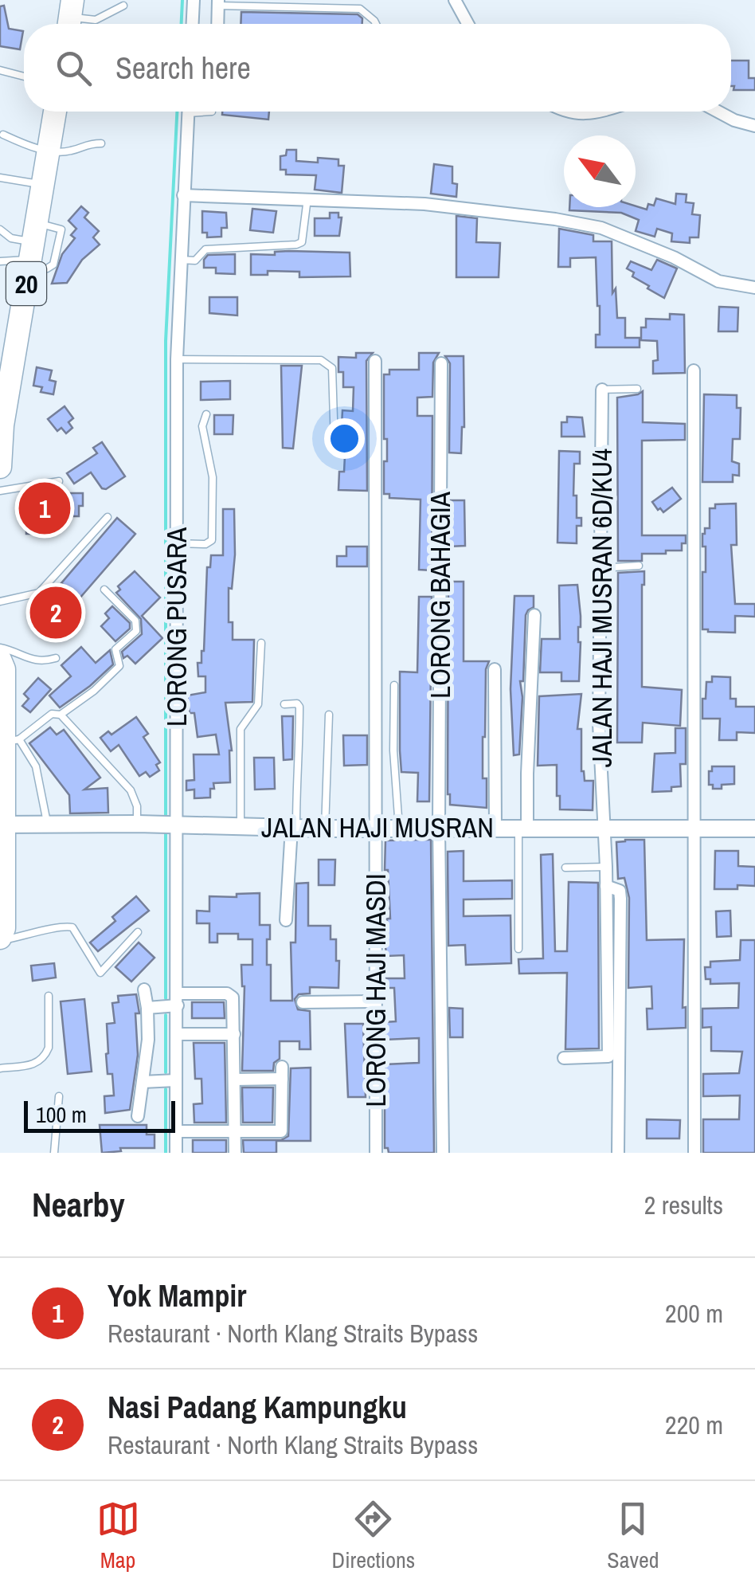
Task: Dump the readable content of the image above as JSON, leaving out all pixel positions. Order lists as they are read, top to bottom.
{
  "streets": {
    "highway": ["20"],
    "street": [
      "LORONG BAHAGIA",
      "JALAN HAJI MUSRAN 6D/KU4",
      "LORONG PUSARA",
      "JALAN HAJI MUSRAN",
      "LORONG HAJI MASDI"
    ]
  },
  "crossings": [
    ["LORONG BAHAGIA", "JALAN HAJI MUSRAN"],
    ["JALAN HAJI MUSRAN 6D/KU4", "JALAN HAJI MUSRAN"],
    ["LORONG PUSARA", "JALAN HAJI MUSRAN"],
    ["JALAN HAJI MUSRAN", "LORONG HAJI MASDI"]
  ],
  "scale_bar": "100 m",
  "north": "top left",
  "page": {
    "search": "Search here",
    "pins": ["1", "2"],
    "scale": "100 m",
    "heading": ["Nearby", "2 results"],
    "list": [
      {
        "mark": "1",
        "name": "Yok Mampir",
        "note": "Restaurant · North Klang Straits Bypass",
        "value": "200 m"
      },
      {
        "mark": "2",
        "name": "Nasi Padang Kampungku",
        "note": "Restaurant · North Klang Straits Bypass",
        "value": "220 m"
      }
    ],
    "nav": ["Map", "Directions", "Saved"]
  }
}
